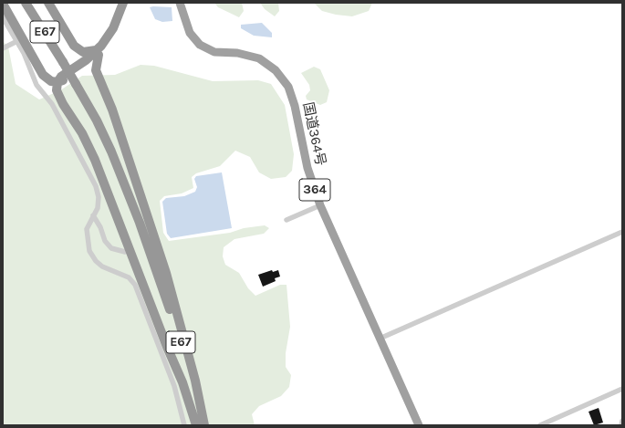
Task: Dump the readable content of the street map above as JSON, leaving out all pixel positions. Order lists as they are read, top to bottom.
{
  "streets": {
    "highway": ["E67", "国道364号", "364"]
  }
}
